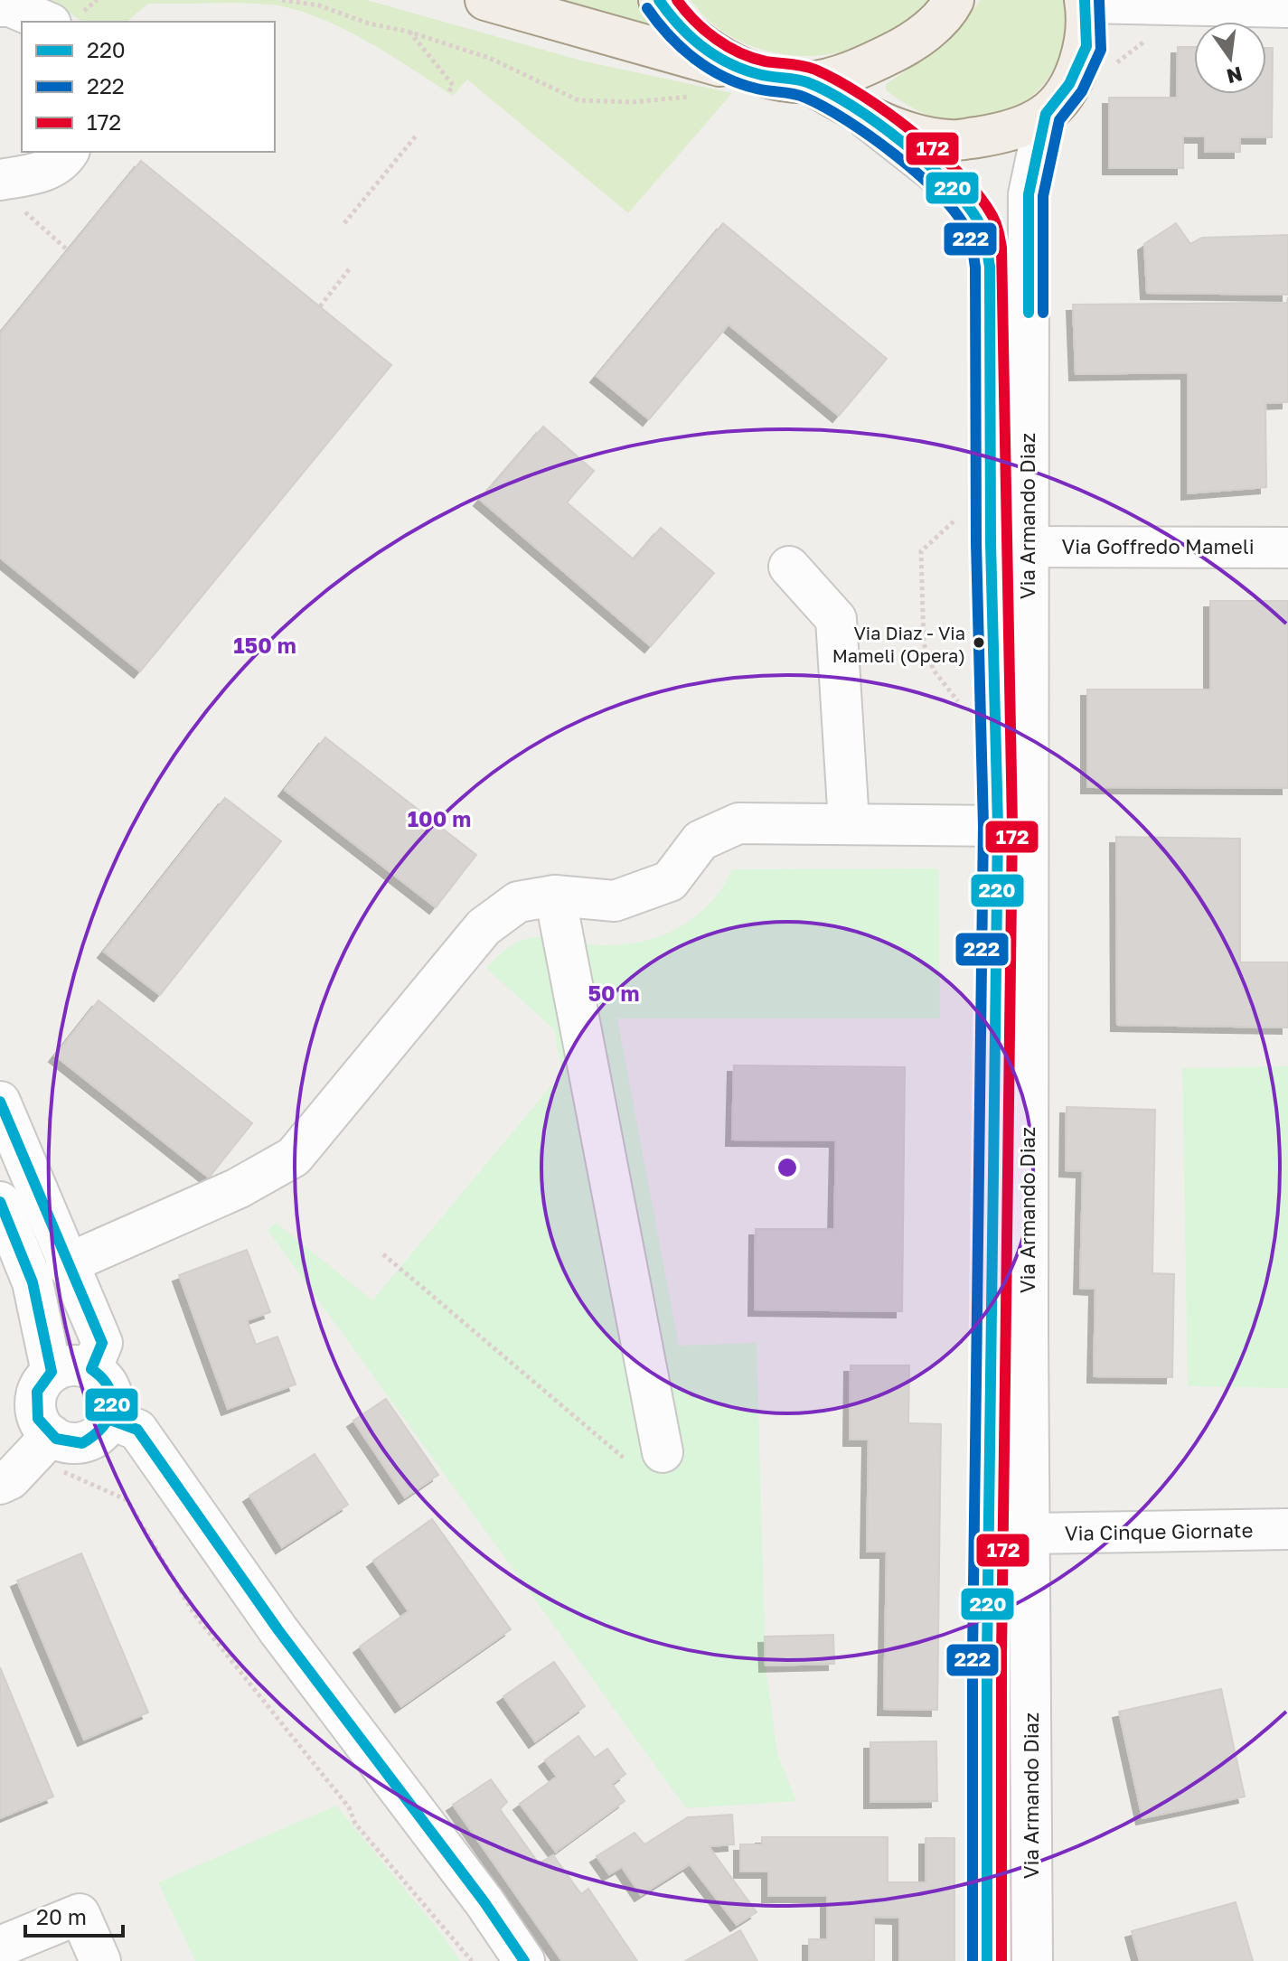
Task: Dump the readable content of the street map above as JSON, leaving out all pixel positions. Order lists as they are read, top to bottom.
{
  "streets": {
    "main road": ["Via Armando Diaz"],
    "street": ["Via Goffredo Mameli", "Via Cinque Giornate"]
  },
  "crossings": [
    ["Via Armando Diaz", "Via Goffredo Mameli"],
    ["Via Armando Diaz", "Via Cinque Giornate"]
  ],
  "places": ["Via Diaz - Via Mameli (Opera)"],
  "lines": ["transit line 220", "transit line 222", "transit line 172"],
  "legend": ["220", "222", "172"],
  "scale_bar": "20 m",
  "north": "bottom",
  "rings": ["150 m", "100 m", "50 m"]
}
